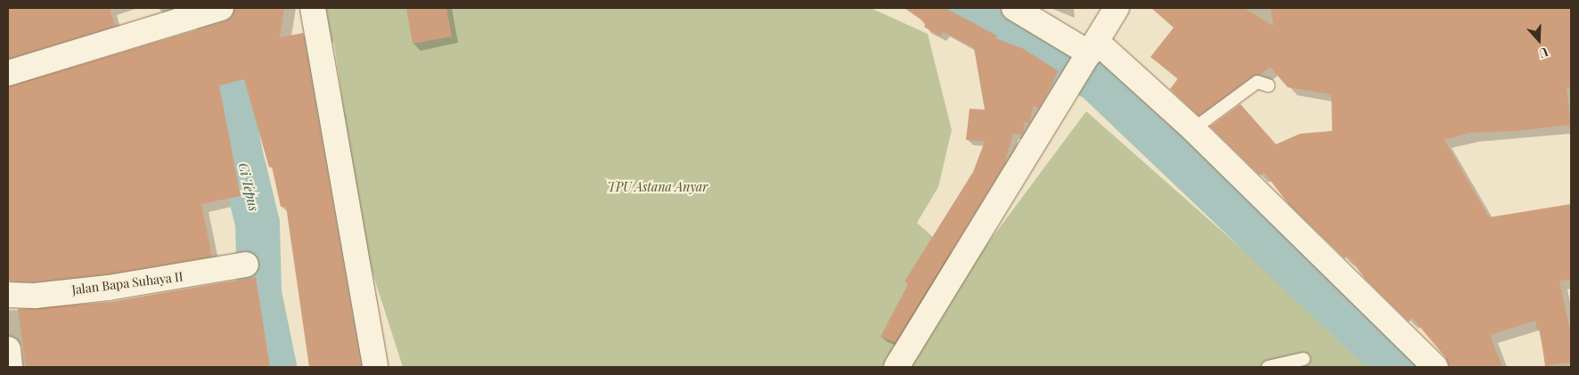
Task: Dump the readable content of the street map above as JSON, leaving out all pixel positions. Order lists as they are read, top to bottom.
{
  "streets": {
    "street": ["Jalan Bapa Suhaya II"]
  },
  "water": ["Ci Tepus"],
  "parks": ["TPU Astana Anyar"],
  "north": "bottom"
}
